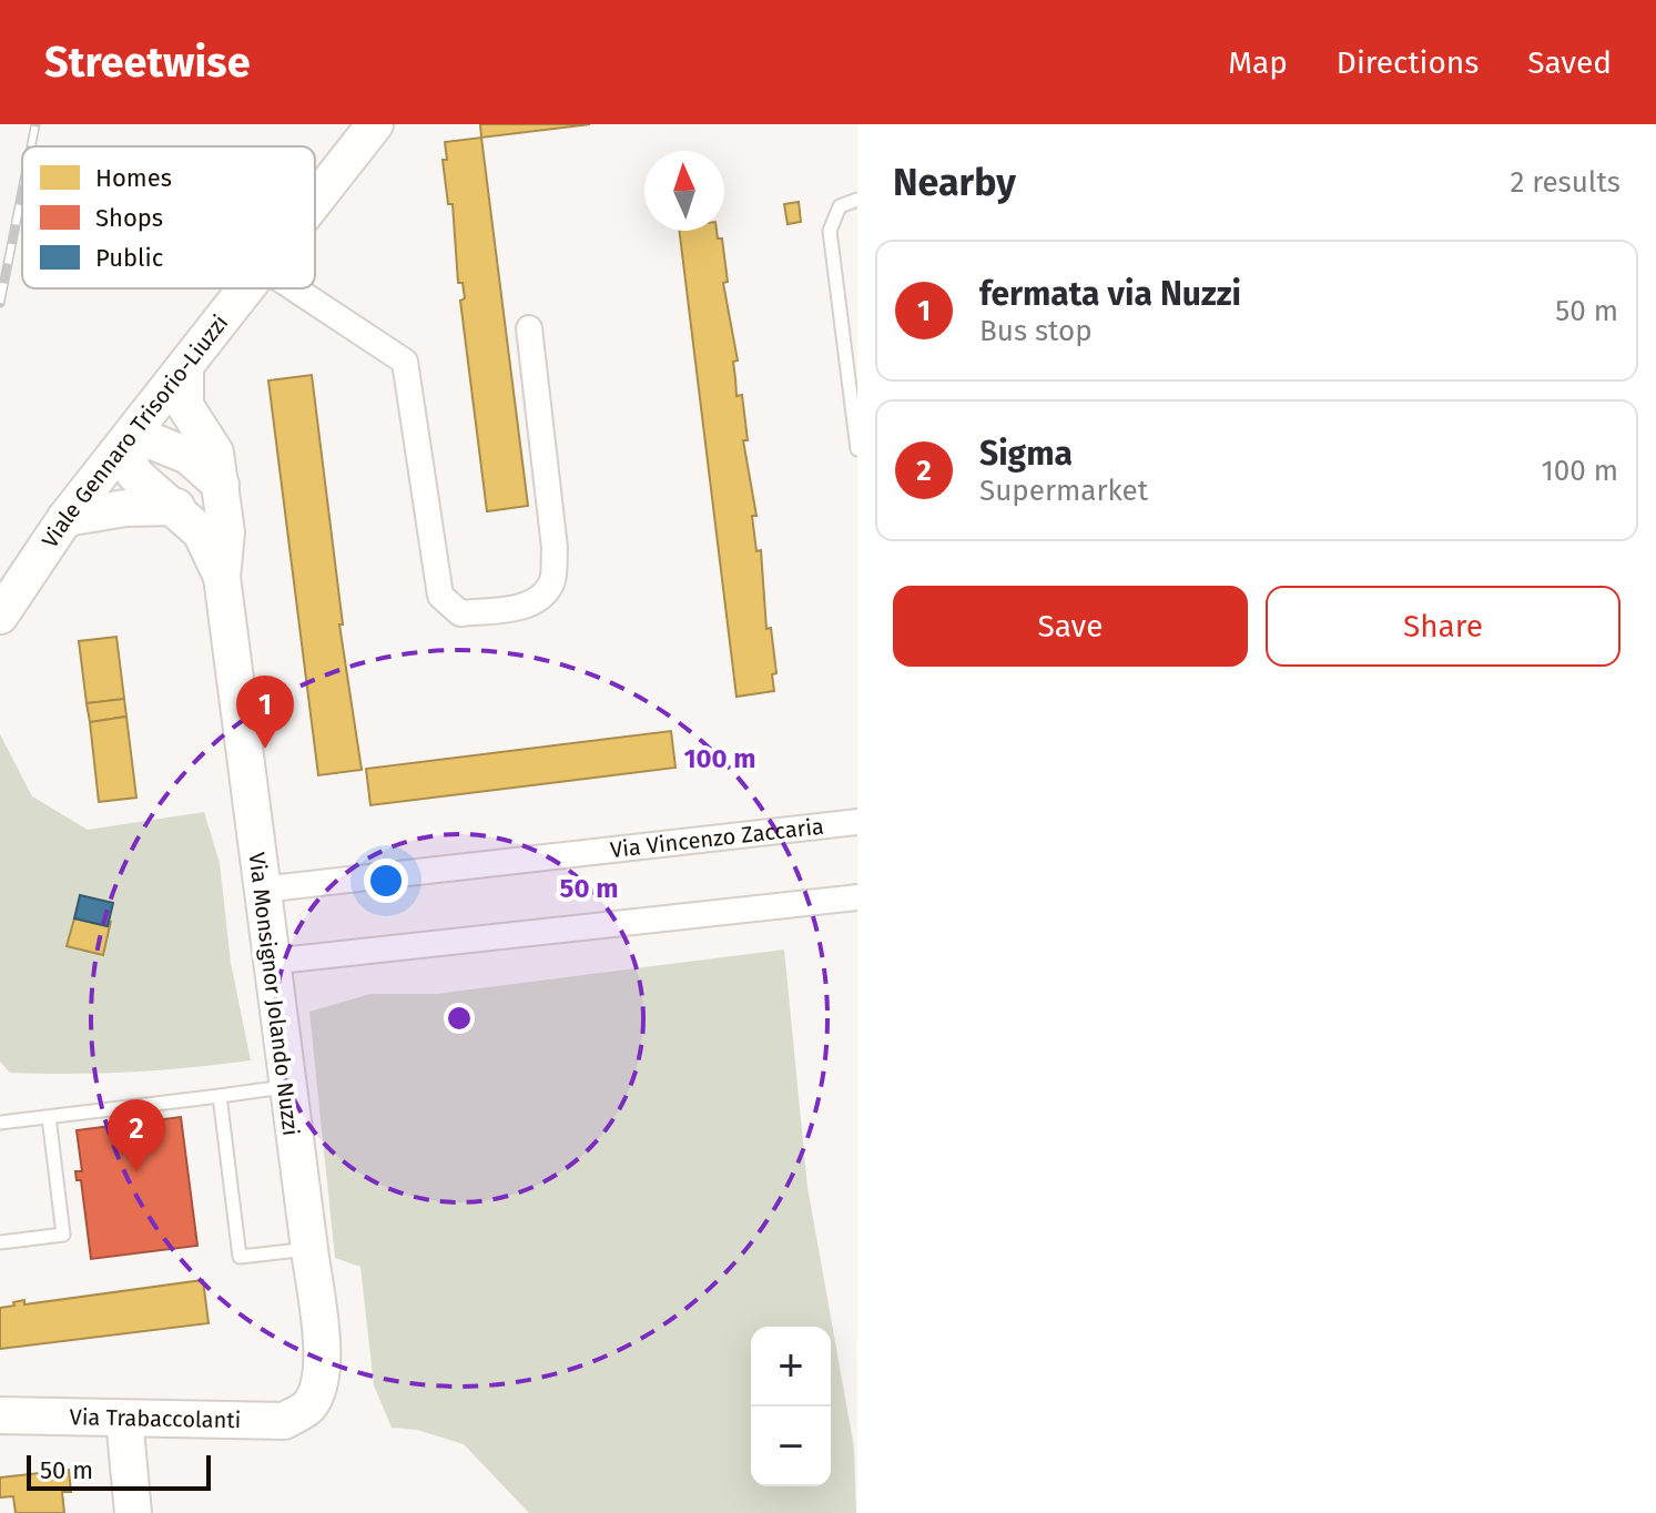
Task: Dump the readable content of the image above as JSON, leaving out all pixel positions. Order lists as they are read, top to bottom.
{
  "streets": {
    "street": [
      "Viale Gennaro Trisorio-Liuzzi",
      "Via Vincenzo Zaccaria",
      "Via Monsignor Jolando Nuzzi",
      "Via Trabaccolanti"
    ]
  },
  "crossings": [
    ["Via Vincenzo Zaccaria", "Via Monsignor Jolando Nuzzi"],
    ["Via Monsignor Jolando Nuzzi", "Via Trabaccolanti"]
  ],
  "legend": ["Homes", "Shops", "Public"],
  "scale_bar": "50 m",
  "north": "top",
  "page": {
    "header": "Streetwise",
    "nav": ["Map", "Directions", "Saved"],
    "heading": ["Nearby", "2 results"],
    "list": [
      {
        "mark": "1",
        "name": "fermata via Nuzzi",
        "note": "Bus stop",
        "value": "50 m"
      },
      {
        "mark": "2",
        "name": "Sigma",
        "note": "Supermarket",
        "value": "100 m"
      }
    ],
    "buttons": ["Save", "Share"],
    "pins": ["1", "2"],
    "map_buttons": ["+", "−"],
    "scale": "50 m"
  },
  "rings": ["100 m", "50 m"]
}
